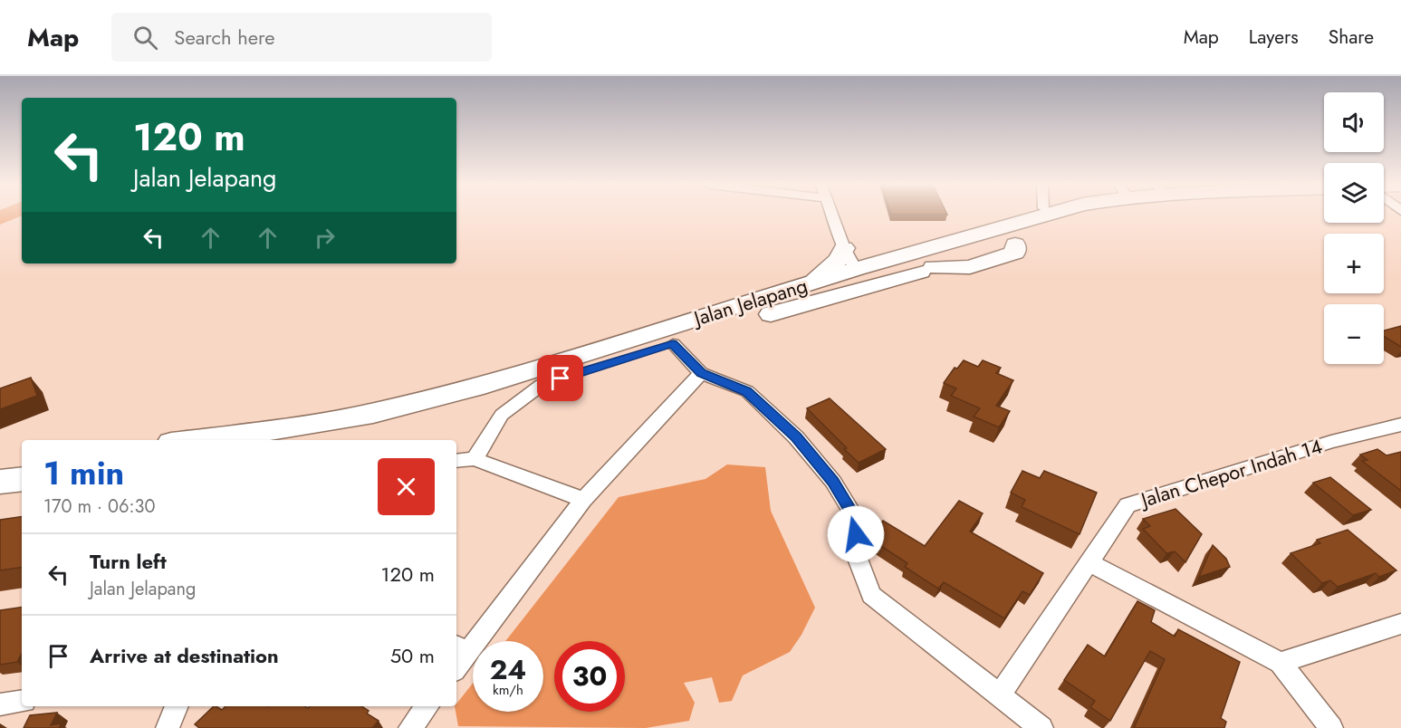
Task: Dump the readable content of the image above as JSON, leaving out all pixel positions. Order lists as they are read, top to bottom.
{
  "streets": {
    "main road": ["Jalan Jelapang"],
    "street": ["Jalan Chepor Indah 14"]
  },
  "page": {
    "header": "Map",
    "search": "Search here",
    "nav": ["Map", "Layers", "Share"],
    "map_buttons": ["+", "−"],
    "turn": ["120 m", "Jalan Jelapang"],
    "heading": ["1 min", "170 m · 06:30"],
    "list": [
      {
        "name": "Turn left",
        "note": "Jalan Jelapang",
        "value": "120 m"
      },
      {
        "name": "Arrive at destination",
        "value": "50 m"
      }
    ],
    "speed": "24 km/h",
    "limit": "30"
  }
}
